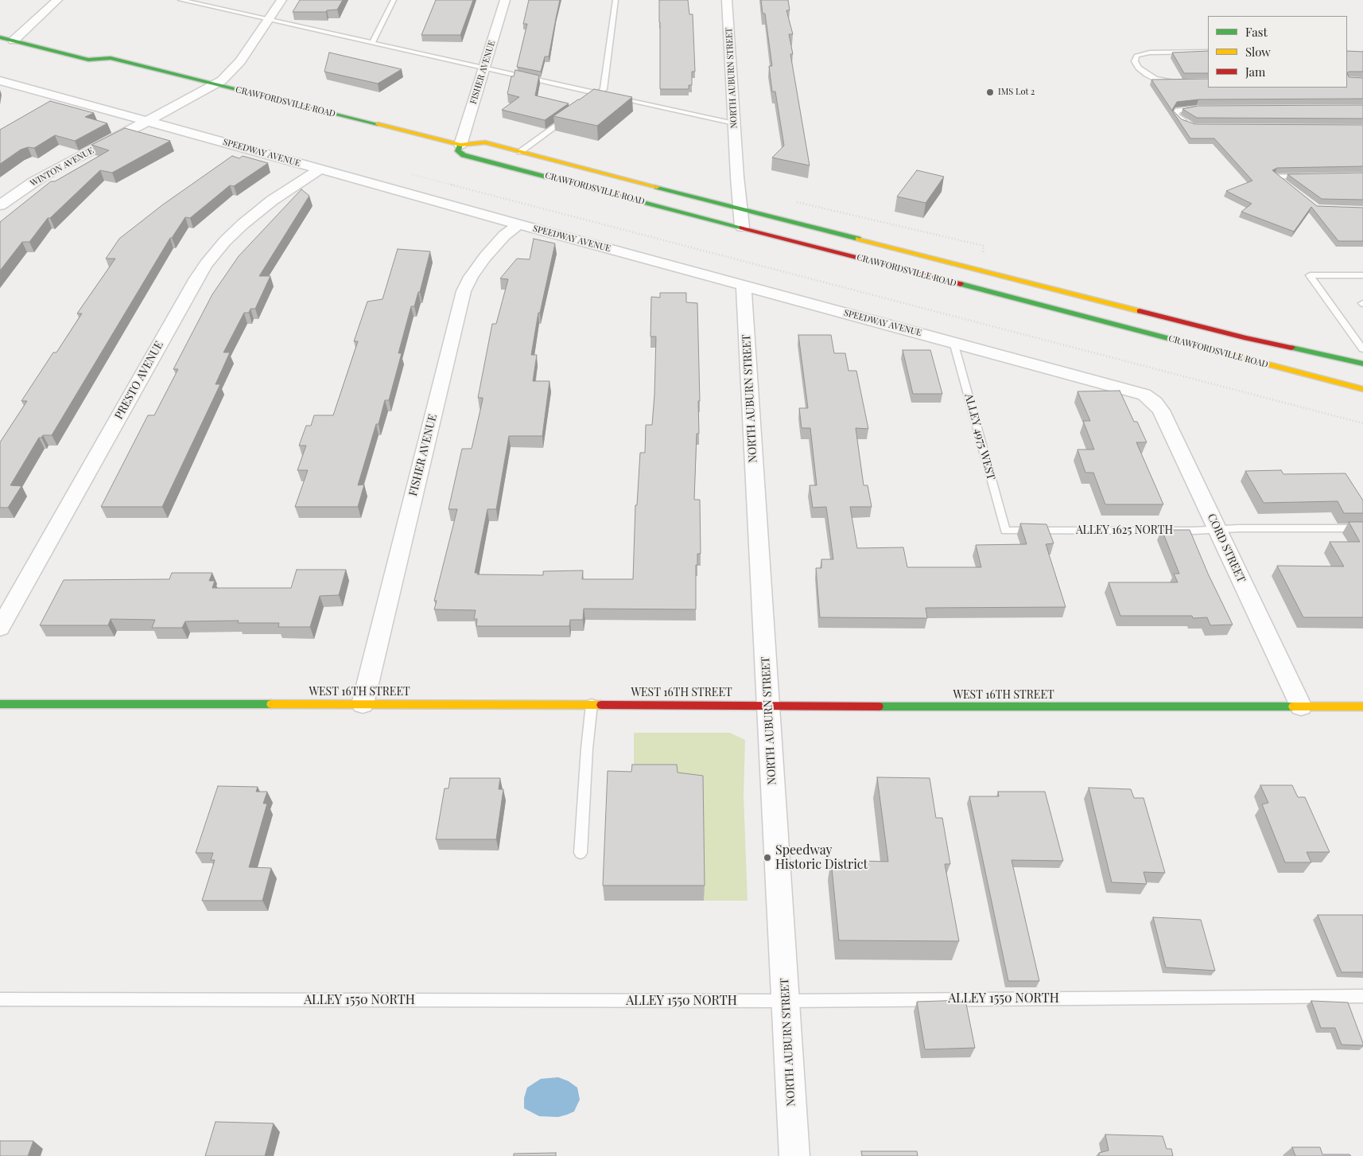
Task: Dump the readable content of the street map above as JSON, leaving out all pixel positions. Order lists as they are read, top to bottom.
{
  "streets": {
    "main road": ["CRAWFORDSVILLE ROAD", "WEST 16TH STREET"],
    "street": [
      "FISHER AVENUE",
      "NORTH AUBURN STREET",
      "SPEEDWAY AVENUE",
      "WINTON AVENUE",
      "PRESTO AVENUE",
      "CORD STREET"
    ],
    "lane": ["ALLEY 4975 WEST", "ALLEY 1625 NORTH", "ALLEY 1550 NORTH"]
  },
  "crossings": [
    ["FISHER AVENUE", "CRAWFORDSVILLE ROAD"],
    ["FISHER AVENUE", "SPEEDWAY AVENUE"],
    ["FISHER AVENUE", "WEST 16TH STREET"],
    ["NORTH AUBURN STREET", "CRAWFORDSVILLE ROAD"],
    ["NORTH AUBURN STREET", "SPEEDWAY AVENUE"],
    ["NORTH AUBURN STREET", "WEST 16TH STREET"],
    ["NORTH AUBURN STREET", "ALLEY 1550 NORTH"],
    ["CRAWFORDSVILLE ROAD", "WINTON AVENUE"],
    ["SPEEDWAY AVENUE", "WINTON AVENUE"],
    ["SPEEDWAY AVENUE", "PRESTO AVENUE"],
    ["SPEEDWAY AVENUE", "ALLEY 4975 WEST"],
    ["SPEEDWAY AVENUE", "CORD STREET"],
    ["ALLEY 4975 WEST", "ALLEY 1625 NORTH"],
    ["ALLEY 1625 NORTH", "CORD STREET"],
    ["CORD STREET", "WEST 16TH STREET"]
  ],
  "places": ["IMS Lot 2", "Speedway Historic District"],
  "legend": ["Fast", "Slow", "Jam"]
}
